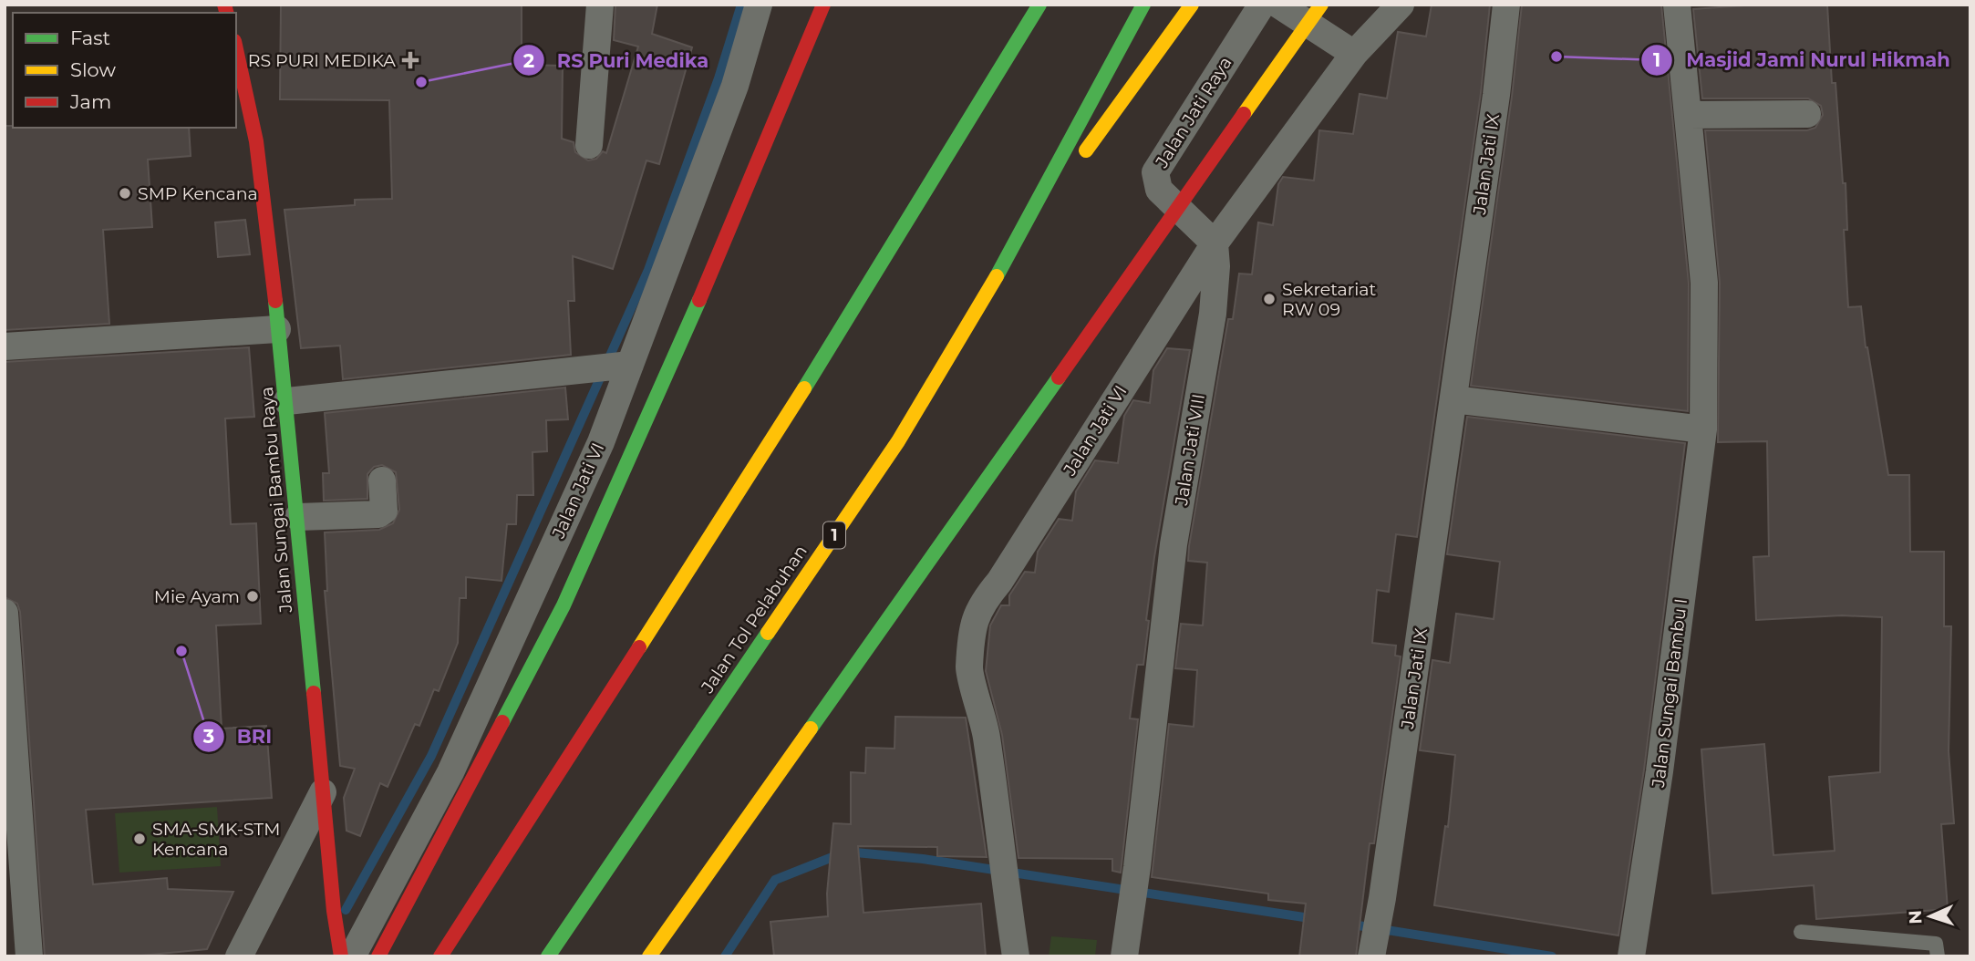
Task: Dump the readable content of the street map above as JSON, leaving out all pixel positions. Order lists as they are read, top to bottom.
{
  "streets": {
    "main road": ["Jalan Sungai Bambu Raya", "1", "Jalan Tol Pelabuhan"],
    "street": [
      "Jalan Jati Raya",
      "Jalan Jati IX",
      "Jalan Jati VI",
      "Jalan Jati VIII",
      "Jalan Sungai Bambu I"
    ]
  },
  "crossings": [
    ["Jalan Jati Raya", "Jalan Jati VI"],
    ["Jalan Jati Raya", "Jalan Jati VIII"],
    ["Jalan Jati VI", "Jalan Jati VIII"],
    ["Jalan Jati VI", "Jalan Sungai Bambu Raya"]
  ],
  "places": {
    "other": [
      "Masjid Jami Nurul Hikmah",
      "RS Puri Medika",
      "SMP Kencana",
      "Sekretariat RW 09",
      "Mie Ayam",
      "BRI",
      "SMA-SMK-STM Kencana"
    ],
    "health": ["RS PURI MEDIKA"]
  },
  "legend": ["Fast", "Slow", "Jam"],
  "north": "left"
}
